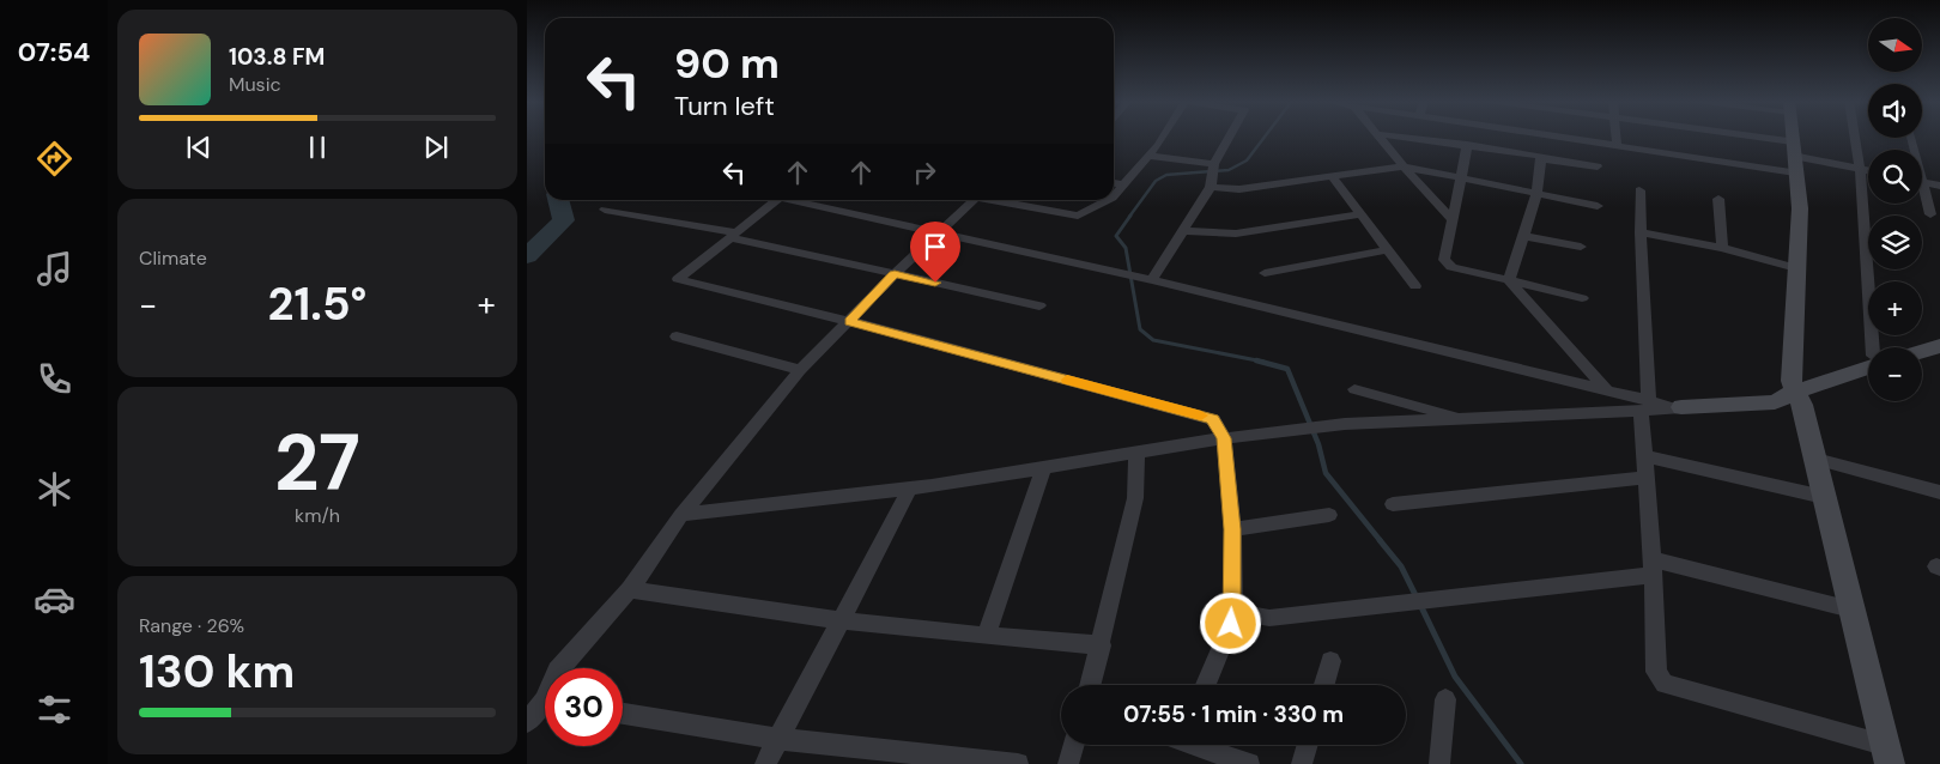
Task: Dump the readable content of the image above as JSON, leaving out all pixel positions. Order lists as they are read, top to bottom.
{
  "north": "right",
  "page": {
    "tabs": "07:54",
    "map_buttons": ["+", "−"],
    "turn": ["90 m", "Turn left"],
    "song": ["103.8 FM", "Music"],
    "tile": [
      "Climate",
      ["27", "km/h"],
      ["Range · 26%", "130 km"]
    ],
    "heat": ["−", "21.5°", "+"],
    "limit": "30",
    "trip": "07:55 · 1 min · 330 m"
  }
}
